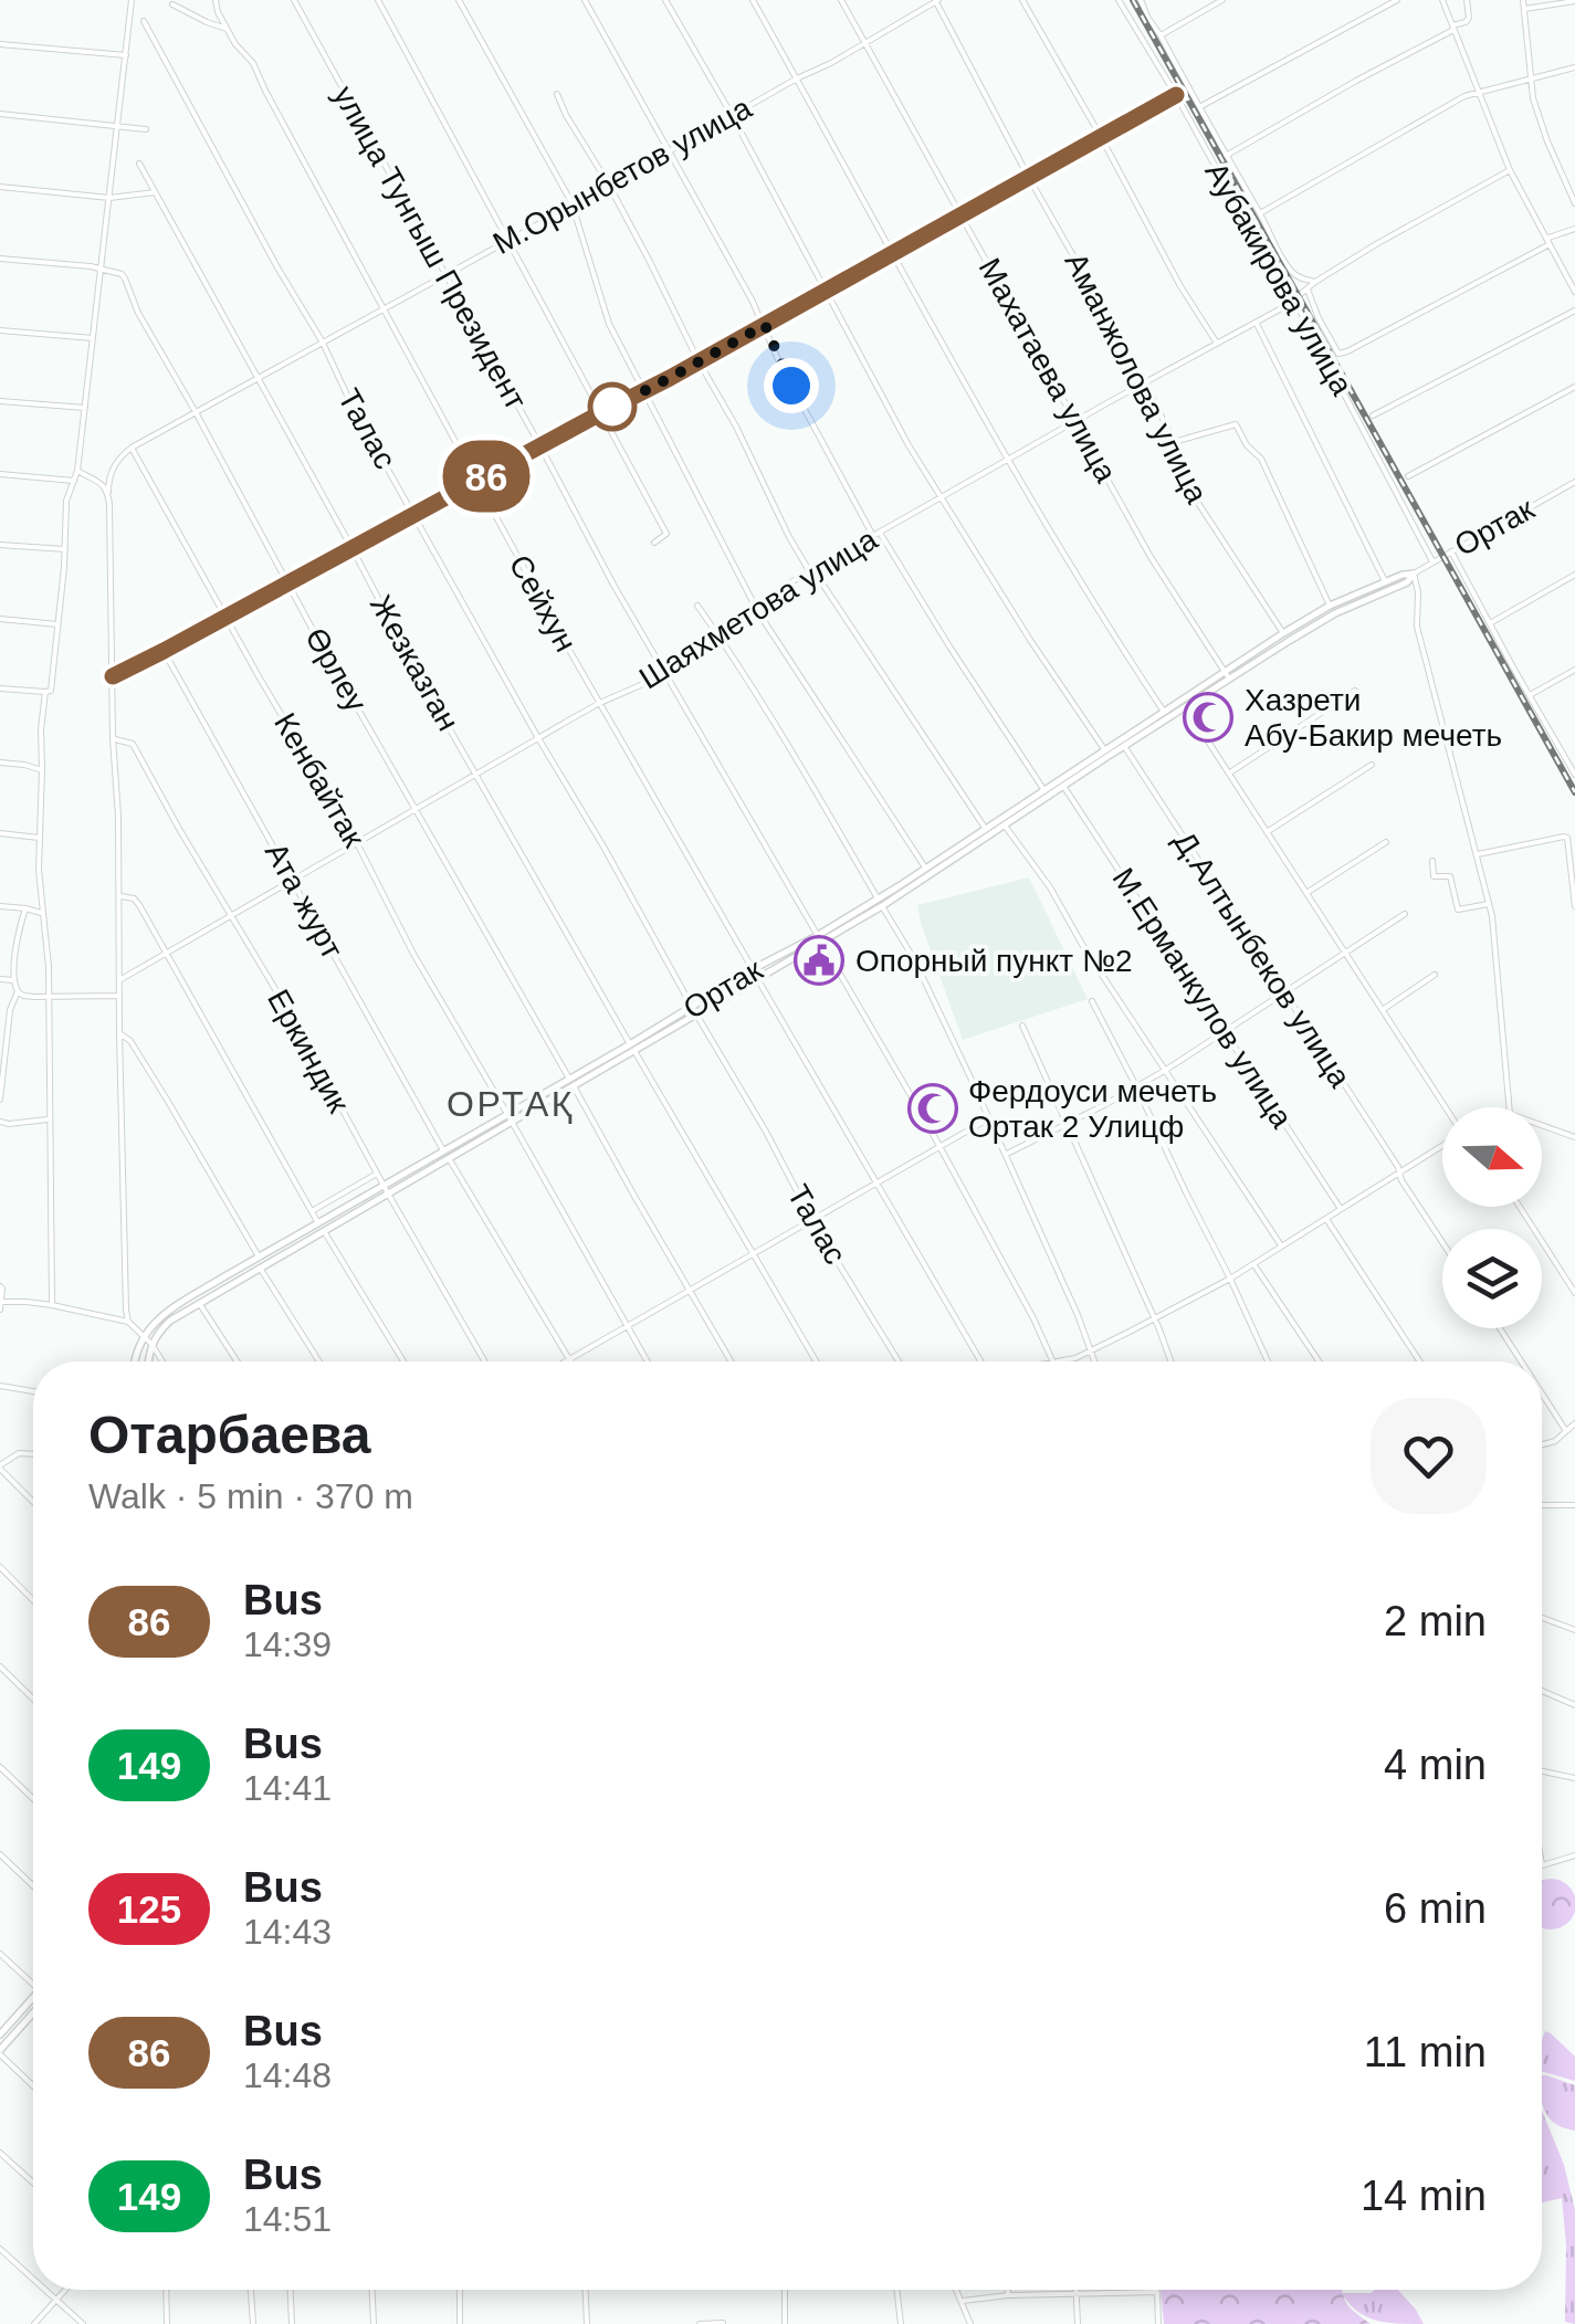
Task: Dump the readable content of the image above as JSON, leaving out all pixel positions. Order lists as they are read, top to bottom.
{
  "streets": {
    "street": [
      "М.Орынбетов улица",
      "улица Тунгыш Президент",
      "Аубакирова улица",
      "Махатаева улица",
      "Аманжолова улица",
      "Талас",
      "Ортак",
      "Сейхун",
      "Шаяхметова улица",
      "Жезказган",
      "Өрлеу",
      "Кенбайтак",
      "Ата журт",
      "Д.Алтынбеков улица",
      "М.Ерманкулов улица",
      "Еркиндик"
    ]
  },
  "crossings": [
    ["М.Орынбетов улица", "улица Тунгыш Президент"],
    ["М.Орынбетов улица", "Махатаева улица"],
    ["М.Орынбетов улица", "Аманжолова улица"],
    ["М.Орынбетов улица", "Талас"],
    ["М.Орынбетов улица", "Сейхун"],
    ["М.Орынбетов улица", "Жезказган"],
    ["М.Орынбетов улица", "Өрлеу"],
    ["М.Орынбетов улица", "Кенбайтак"],
    ["улица Тунгыш Президент", "Ортак"],
    ["улица Тунгыш Президент", "Шаяхметова улица"],
    ["Аубакирова улица", "Ортак"],
    ["Аубакирова улица", "Шаяхметова улица"],
    ["Махатаева улица", "Ортак"],
    ["Махатаева улица", "Шаяхметова улица"],
    ["Аманжолова улица", "Ортак"],
    ["Аманжолова улица", "Шаяхметова улица"],
    ["Талас", "Ортак"],
    ["Талас", "Шаяхметова улица"],
    ["Ортак", "Сейхун"],
    ["Ортак", "Жезказган"],
    ["Ортак", "Өрлеу"],
    ["Ортак", "Кенбайтак"],
    ["Ортак", "Ата журт"],
    ["Ортак", "Д.Алтынбеков улица"],
    ["Ортак", "М.Ерманкулов улица"],
    ["Ортак", "Еркиндик"],
    ["Сейхун", "Шаяхметова улица"],
    ["Шаяхметова улица", "Жезказган"],
    ["Шаяхметова улица", "Өрлеу"],
    ["Шаяхметова улица", "Кенбайтак"],
    ["Шаяхметова улица", "Ата журт"],
    ["Шаяхметова улица", "Еркиндик"]
  ],
  "districts": ["ОРТАҚ"],
  "places": {
    "mosque": ["Хазрети Абу-Бакир мечеть", "Фердоуси мечеть Ортак 2 Улицф"],
    "public building": ["Опорный пункт №2"]
  },
  "lines": ["bus line 86"],
  "north": "right",
  "page": {
    "on_map": "86",
    "heading": ["Отарбаева", "Walk · 5 min · 370 m"],
    "list": [
      {
        "mark": "86",
        "name": "Bus",
        "note": "14:39",
        "value": "2 min"
      },
      {
        "mark": "149",
        "name": "Bus",
        "note": "14:41",
        "value": "4 min"
      },
      {
        "mark": "125",
        "name": "Bus",
        "note": "14:43",
        "value": "6 min"
      },
      {
        "mark": "86",
        "name": "Bus",
        "note": "14:48",
        "value": "11 min"
      },
      {
        "mark": "149",
        "name": "Bus",
        "note": "14:51",
        "value": "14 min"
      }
    ]
  }
}
